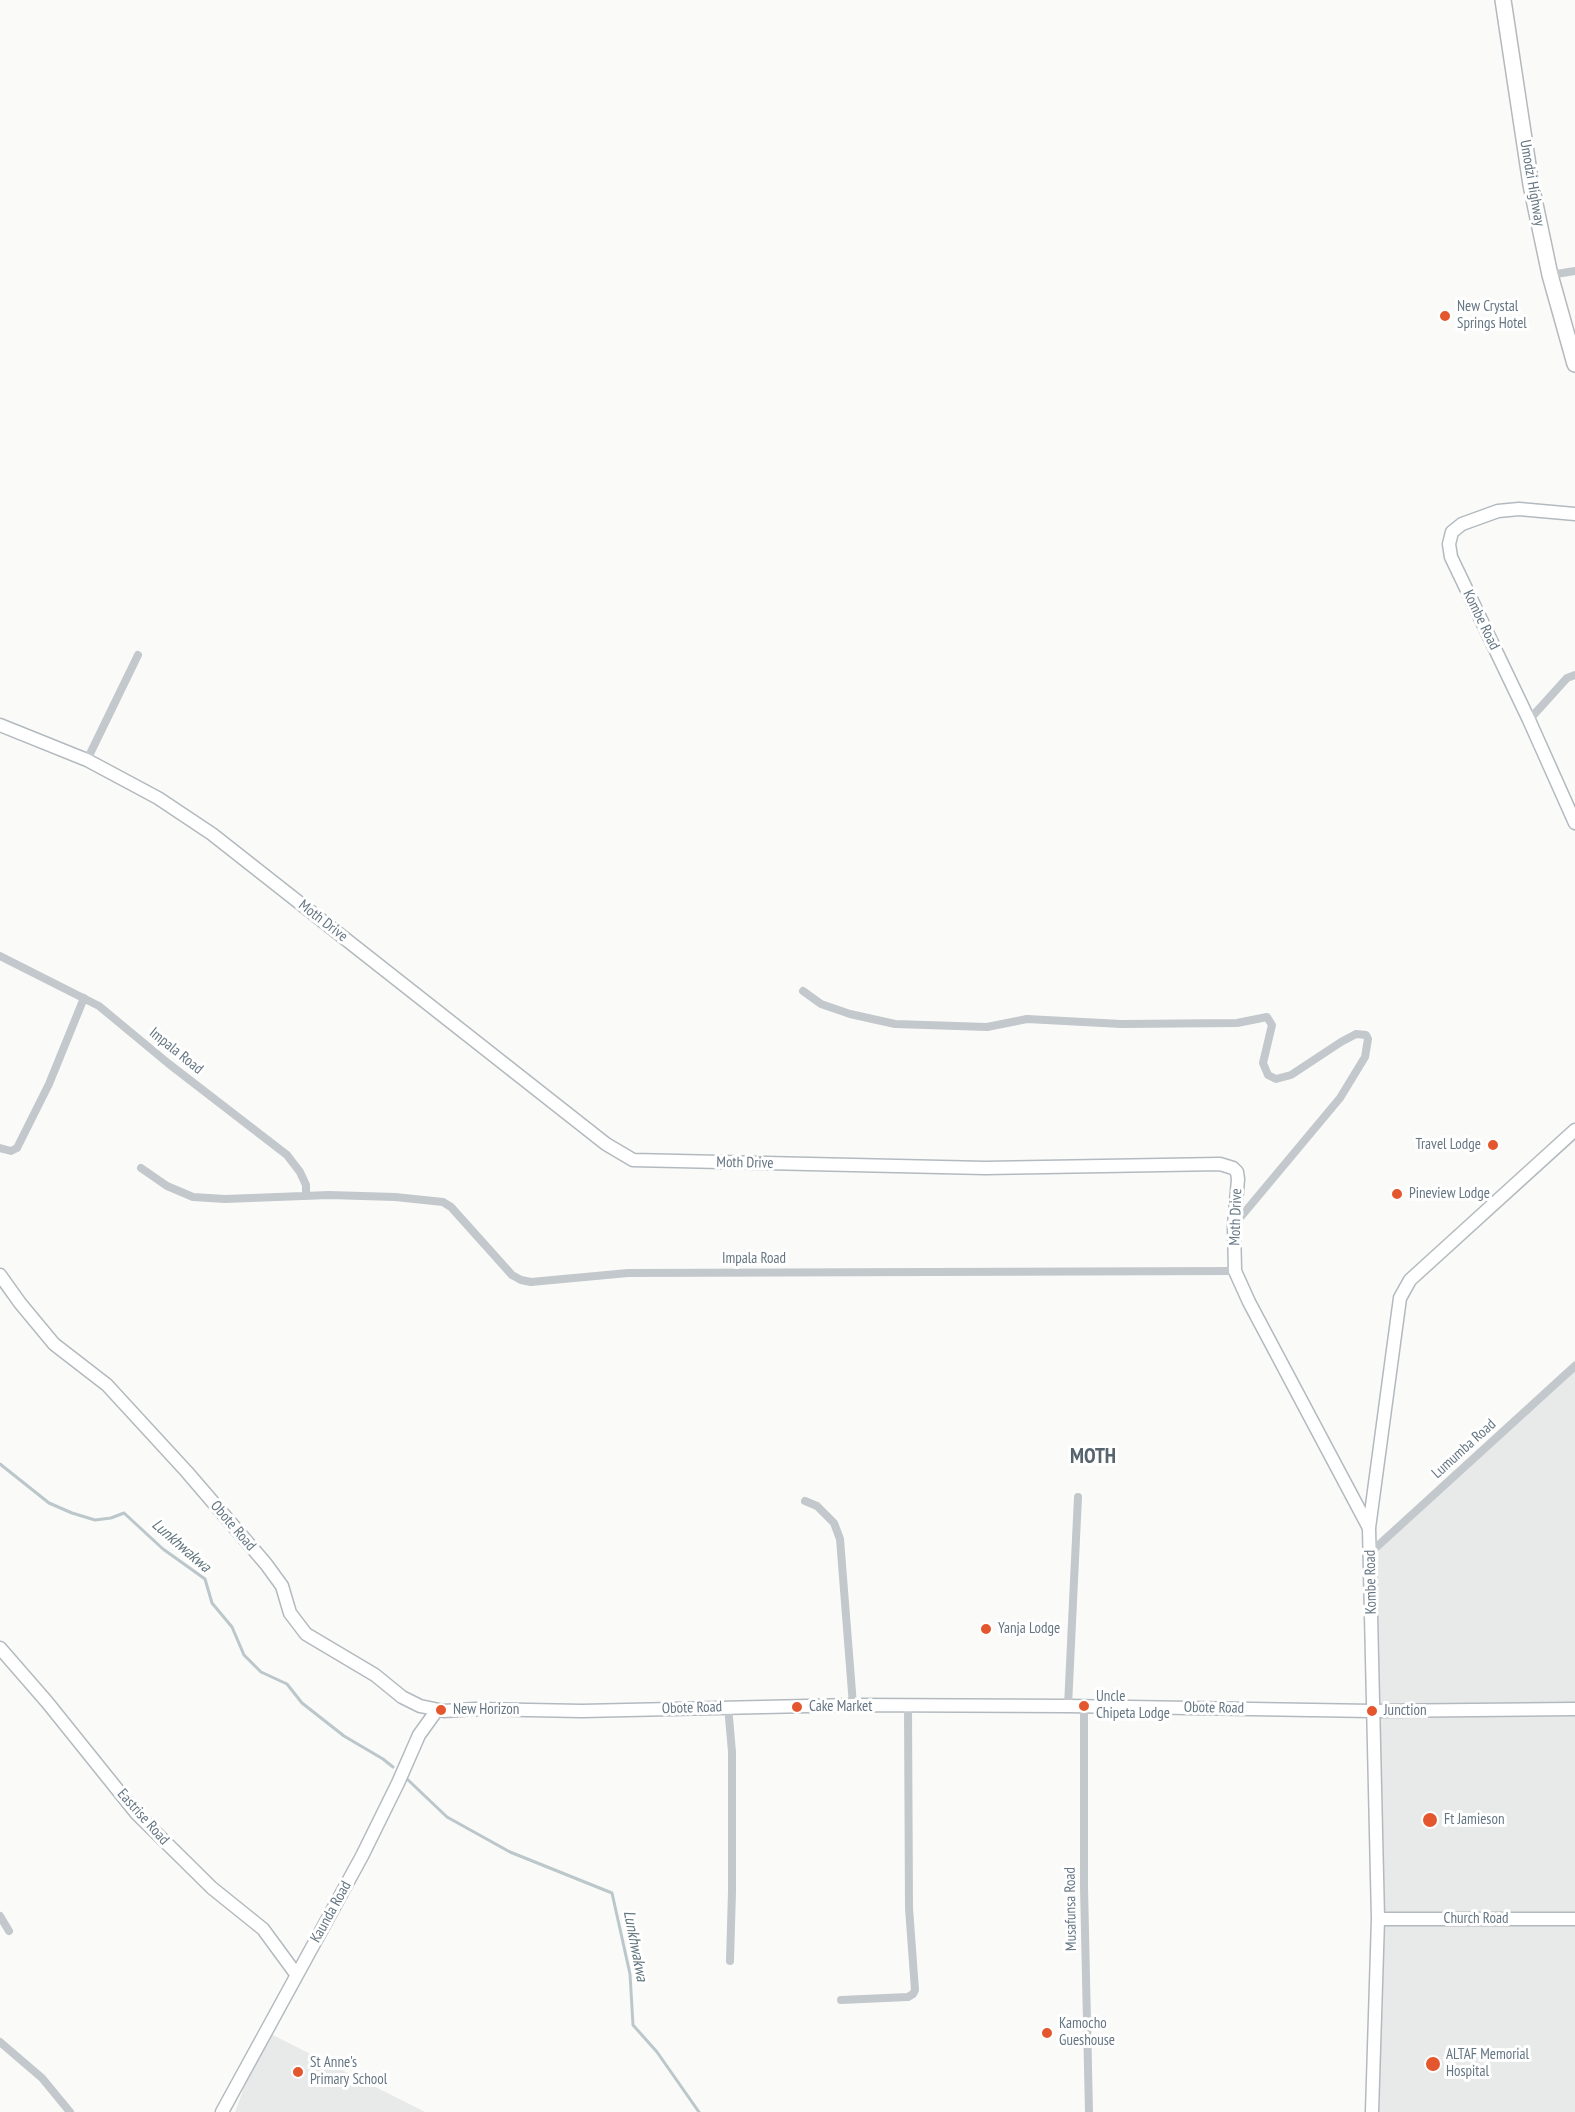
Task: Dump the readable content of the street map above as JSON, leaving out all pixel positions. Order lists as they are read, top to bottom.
{
  "streets": {
    "highway": ["Umodzi Highway"],
    "street": [
      "Kombe Road",
      "Moth Drive",
      "Impala Road",
      "Lumumba Road",
      "Obote Road",
      "Eastrise Road",
      "Musafunsa Road",
      "Kaunda Road",
      "Church Road"
    ]
  },
  "crossings": [
    ["Kombe Road", "Moth Drive"],
    ["Kombe Road", "Lumumba Road"],
    ["Kombe Road", "Obote Road"],
    ["Kombe Road", "Church Road"],
    ["Moth Drive", "Impala Road"],
    ["Obote Road", "Musafunsa Road"],
    ["Obote Road", "Kaunda Road"],
    ["Eastrise Road", "Kaunda Road"]
  ],
  "districts": ["MOTH"],
  "water": ["Lunkhwakwa"],
  "places": [
    "New Crystal Springs Hotel",
    "Travel Lodge",
    "Pineview Lodge",
    "Yanja Lodge",
    "Uncle Chipeta Lodge",
    "Cake Market",
    "New Horizon",
    "Junction",
    "Ft Jamieson",
    "Kamocho Gueshouse",
    "ALTAF Memorial Hospital",
    "St Anne's Primary School"
  ]
}
